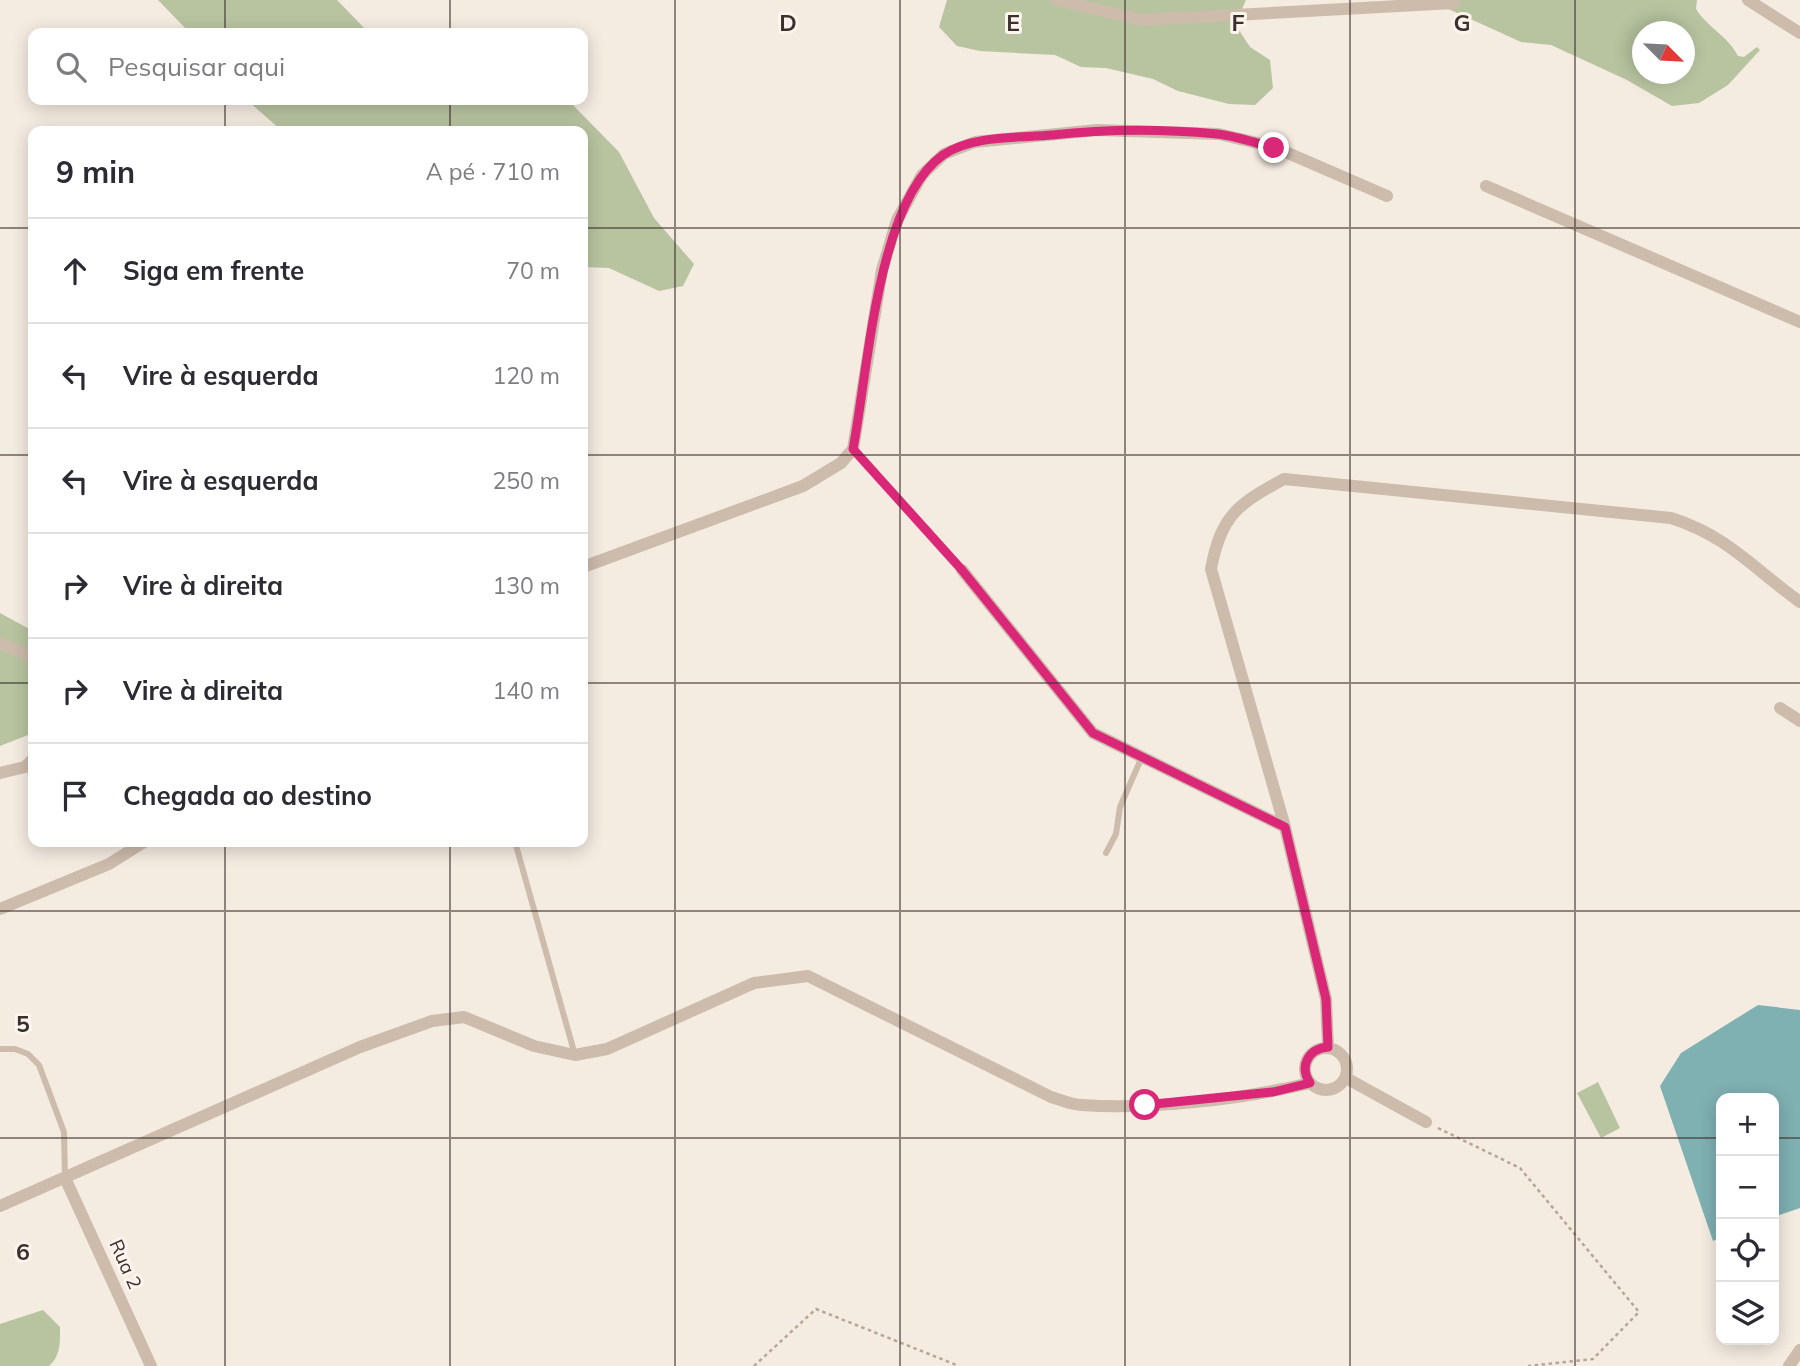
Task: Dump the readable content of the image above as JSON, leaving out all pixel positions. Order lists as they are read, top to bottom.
{
  "streets": {
    "street": ["Rua 2"]
  },
  "north": "bottom right",
  "page": {
    "search": "Pesquisar aqui",
    "heading": ["9 min", "A pé · 710 m"],
    "list": [
      ["Siga em frente", "70 m"],
      ["Vire à esquerda", "120 m"],
      ["Vire à esquerda", "250 m"],
      ["Vire à direita", "130 m"],
      ["Vire à direita", "140 m"],
      "Chegada ao destino"
    ],
    "map_buttons": ["+", "−"]
  },
  "grid": {
    "columns": [
      "D",
      "E",
      "F",
      "G"
    ],
    "rows": ["5", "6"]
  }
}
